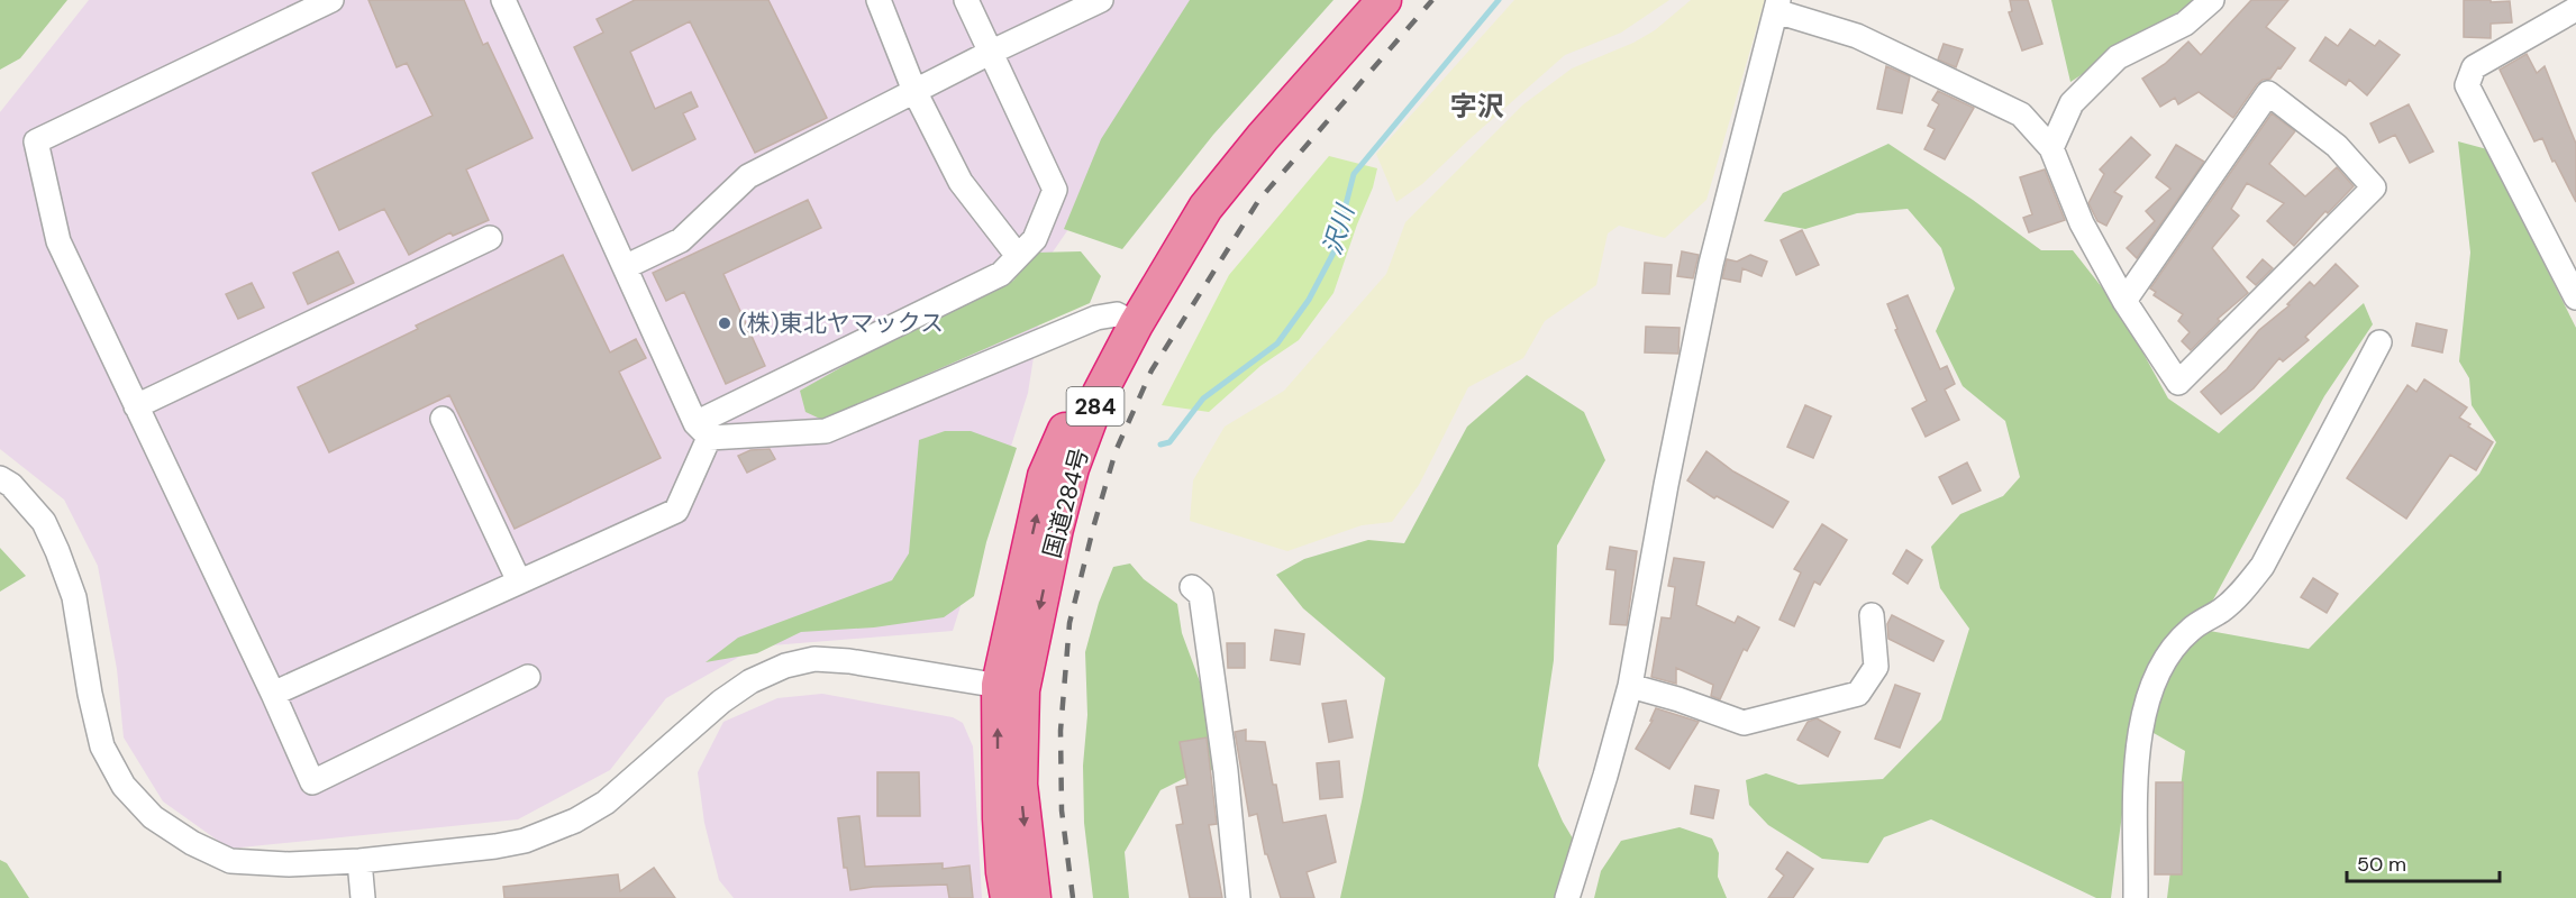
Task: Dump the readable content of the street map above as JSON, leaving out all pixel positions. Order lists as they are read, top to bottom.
{
  "streets": {
    "highway": ["284", "国道284号"]
  },
  "districts": ["字沢"],
  "water": ["沢川"],
  "places": ["(株)東北ヤマックス"],
  "scale_bar": "50 m"
}
